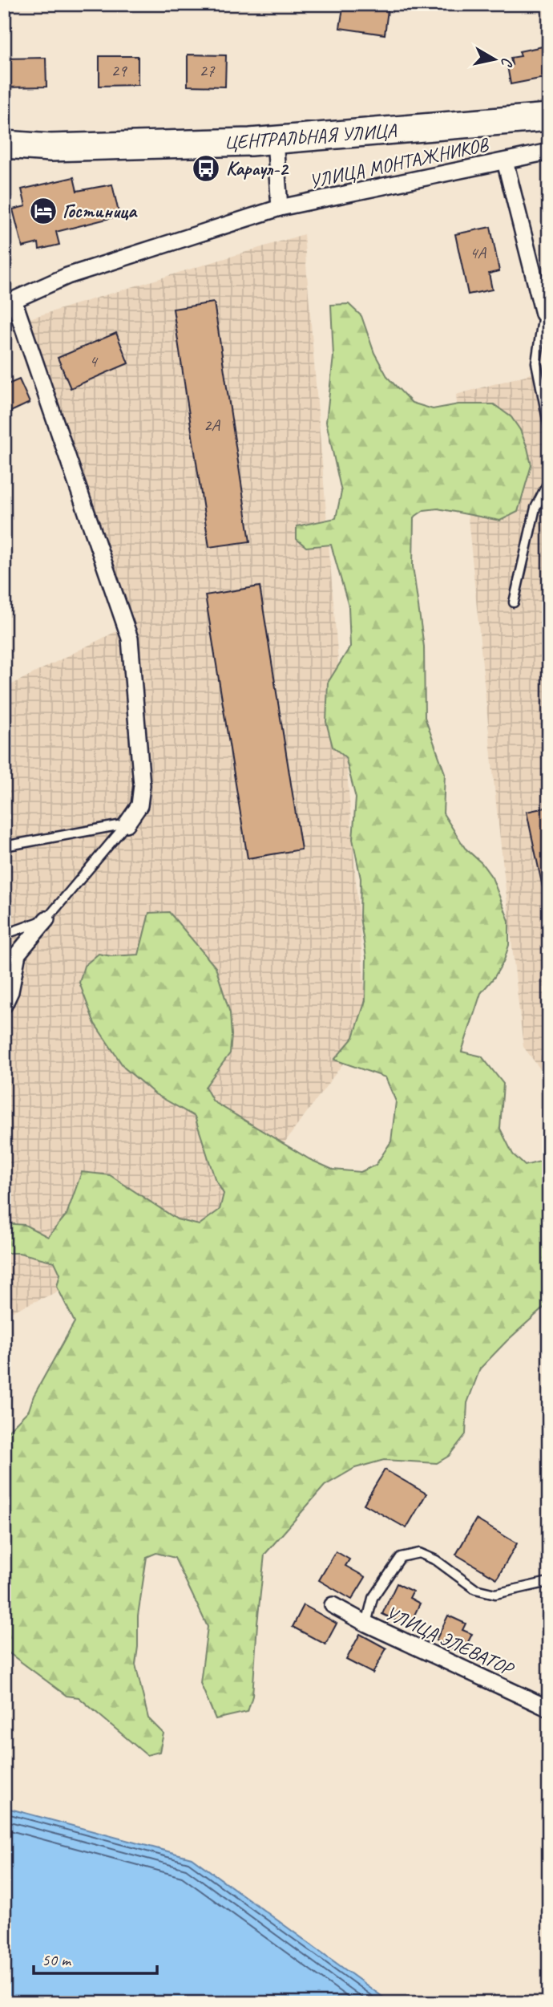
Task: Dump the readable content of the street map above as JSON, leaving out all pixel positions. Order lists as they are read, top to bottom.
{
  "streets": {
    "highway": ["ЦЕНТРАЛЬНАЯ УЛИЦА"],
    "street": ["УЛИЦА МОНТАЖНИКОВ", "УЛИЦА ЭЛЕВАТОР"]
  },
  "places": {
    "bus stop": ["Караул-2"],
    "hotel": ["Гостиница"]
  },
  "house_numbers": [
    "29",
    "27",
    "4А",
    "4",
    "2А"
  ],
  "scale_bar": "50 m",
  "north": "right"
}
